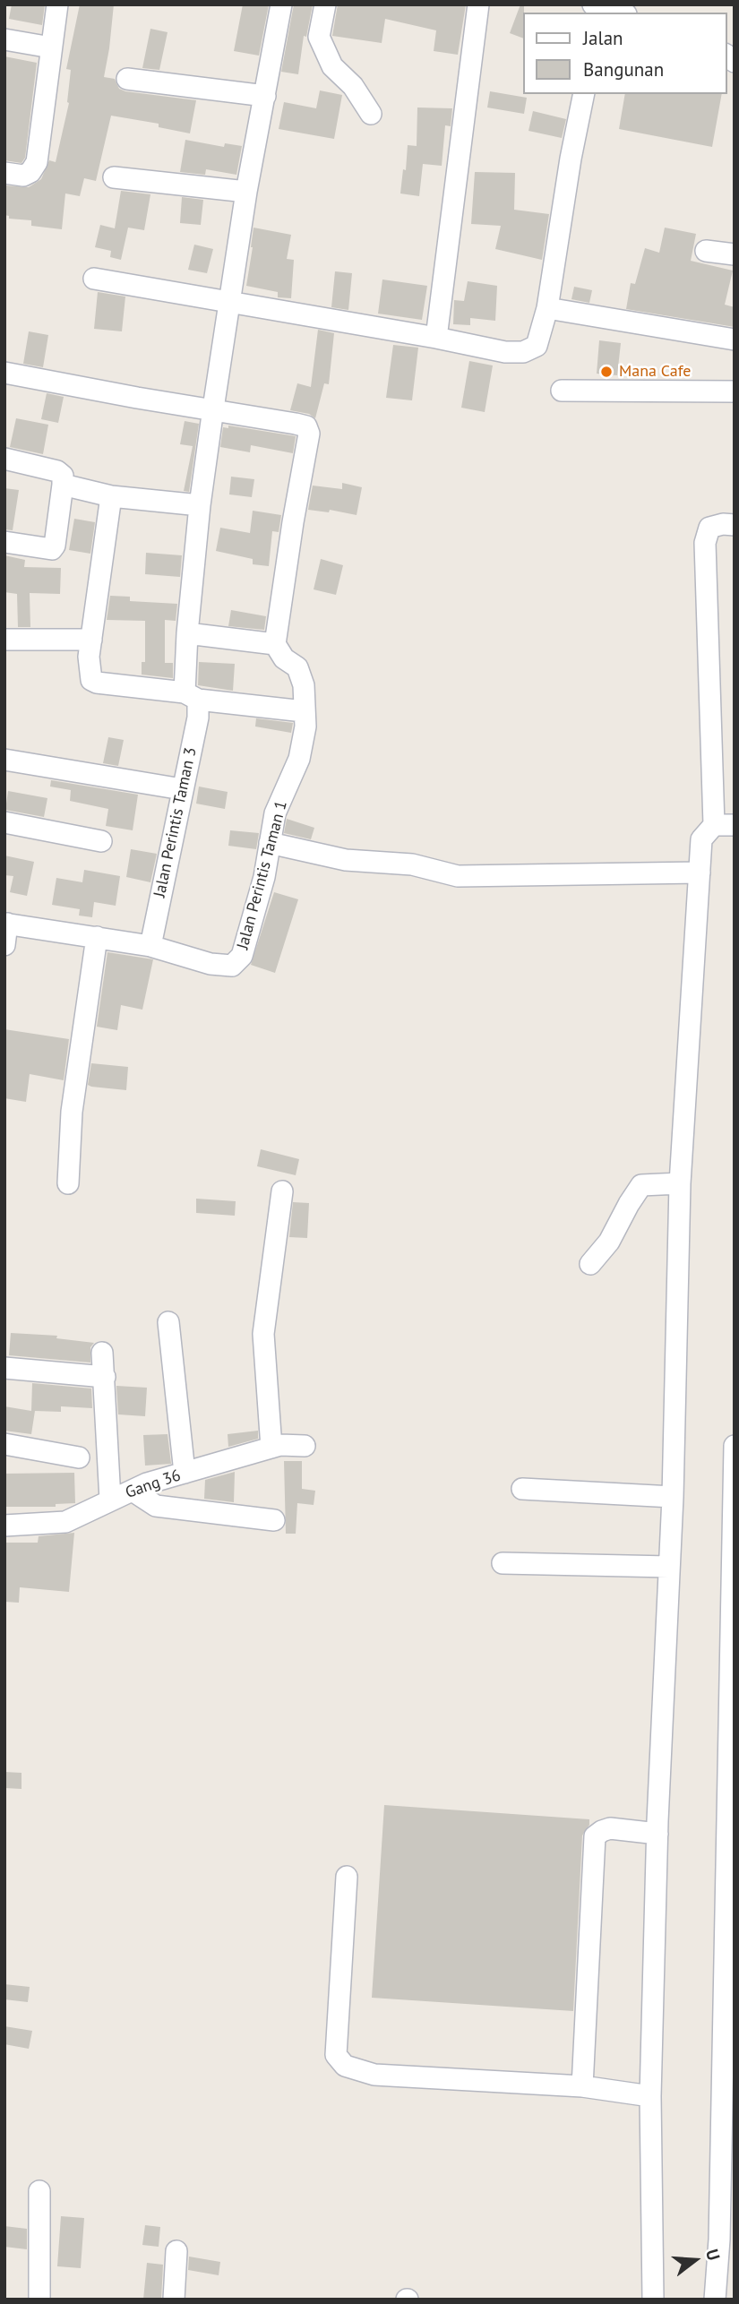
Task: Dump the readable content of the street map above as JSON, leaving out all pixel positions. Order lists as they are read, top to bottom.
{
  "streets": {
    "street": ["Jalan Perintis Taman 3", "Jalan Perintis Taman 1", "Gang 36"]
  },
  "crossings": [
    ["Jalan Perintis Taman 3", "Jalan Perintis Taman 1"]
  ],
  "places": ["Mana Cafe"],
  "legend": ["Jalan", "Bangunan"],
  "north": "right"
}
